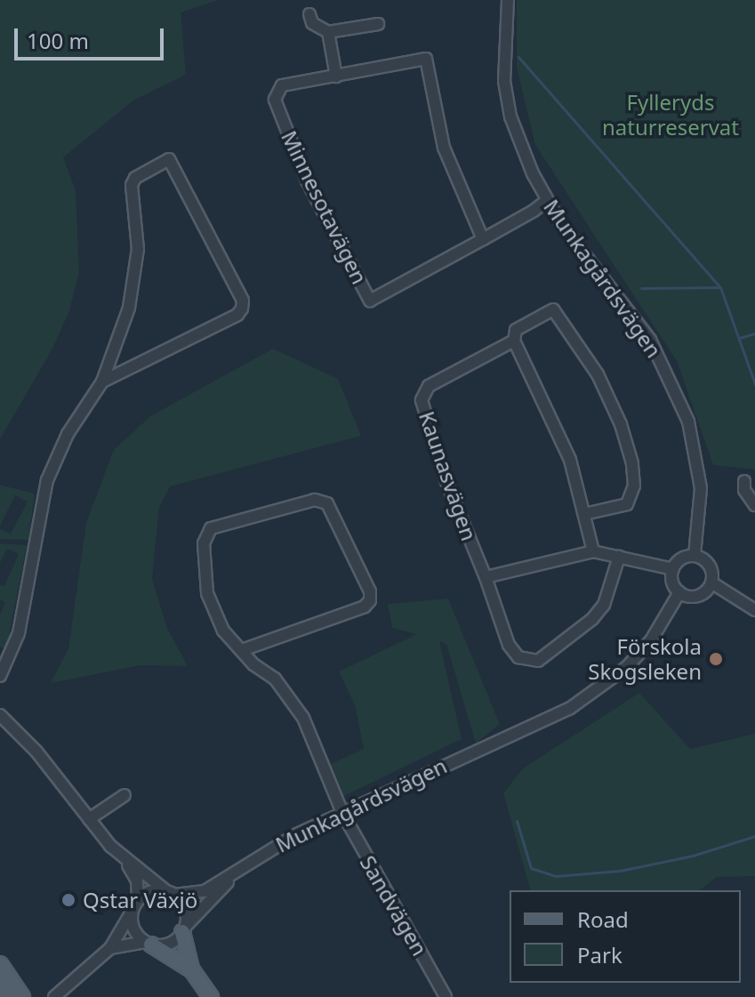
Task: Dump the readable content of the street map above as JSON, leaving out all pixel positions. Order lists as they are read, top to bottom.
{
  "streets": {
    "street": [
      "Minnesotavägen",
      "Munkagårdsvägen",
      "Kaunasvägen",
      "Sandvägen"
    ]
  },
  "crossings": [
    ["Minnesotavägen", "Munkagårdsvägen"],
    ["Munkagårdsvägen", "Sandvägen"]
  ],
  "parks": ["Fylleryds naturreservat"],
  "places": ["Förskola Skogsleken", "Qstar Växjö"],
  "legend": ["Road", "Park"],
  "scale_bar": "100 m"
}
